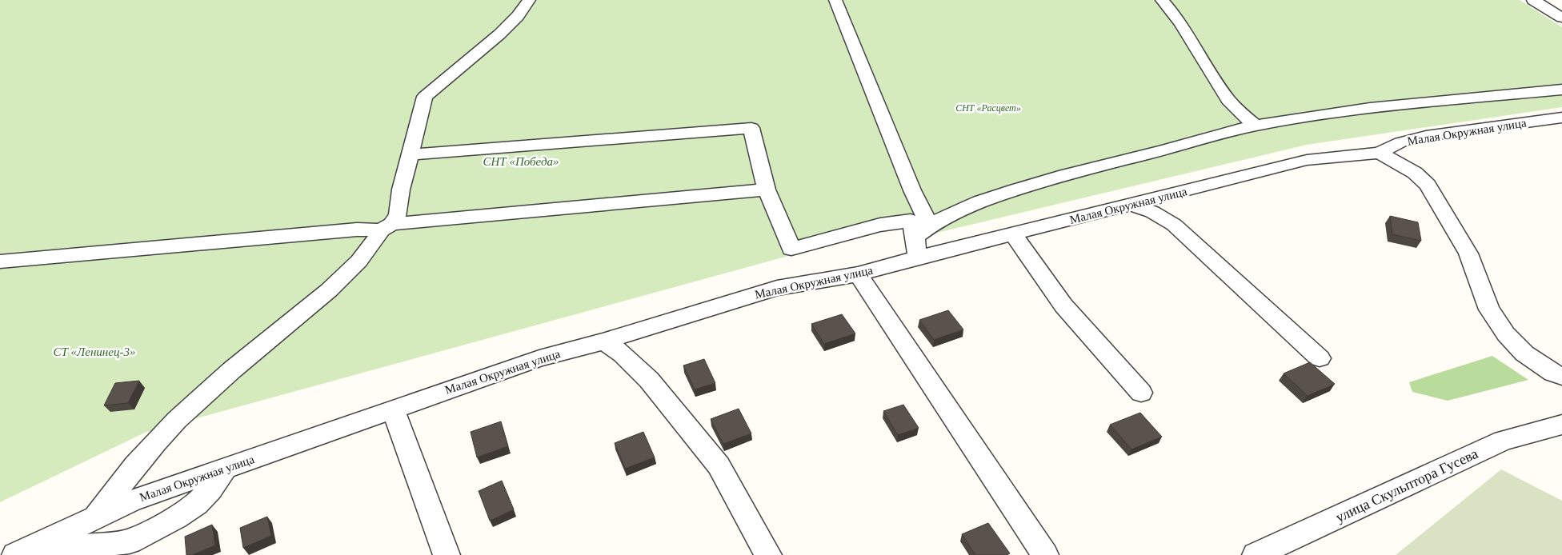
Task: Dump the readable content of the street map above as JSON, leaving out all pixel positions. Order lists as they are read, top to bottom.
{
  "streets": {
    "street": ["Малая Окружная улица", "улица Скульптора Гусева"]
  },
  "parks": ["СНТ «Расцвет»", "СНТ «Победа»", "СТ «Ленинец-3»"]
}
